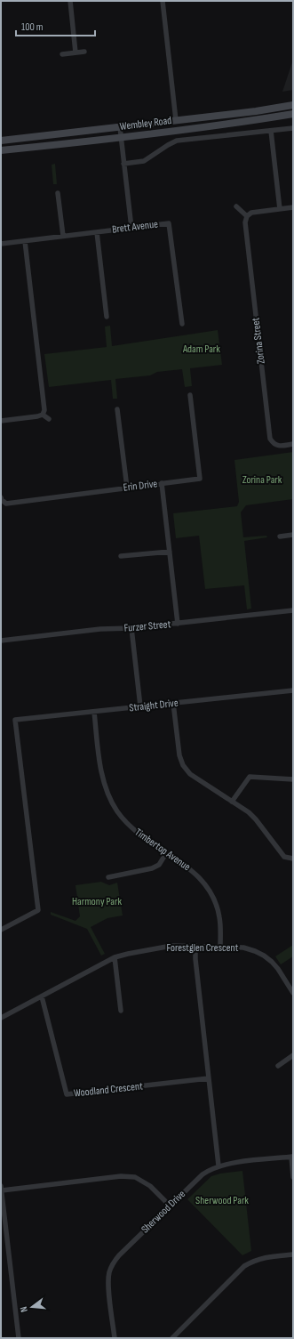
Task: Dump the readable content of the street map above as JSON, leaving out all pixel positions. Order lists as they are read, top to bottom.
{
  "streets": {
    "main road": ["Wembley Road"],
    "street": [
      "Brett Avenue",
      "Zorina Street",
      "Erin Drive",
      "Furzer Street",
      "Straight Drive",
      "Timbertop Avenue",
      "Forestglen Crescent",
      "Woodland Crescent",
      "Sherwood Drive"
    ]
  },
  "crossings": [
    ["Straight Drive", "Timbertop Avenue"],
    ["Timbertop Avenue", "Forestglen Crescent"],
    ["Forestglen Crescent", "Woodland Crescent"]
  ],
  "parks": [
    "Adam Park",
    "Zorina Park",
    "Harmony Park",
    "Sherwood Park"
  ],
  "scale_bar": "100 m",
  "north": "left"
}
